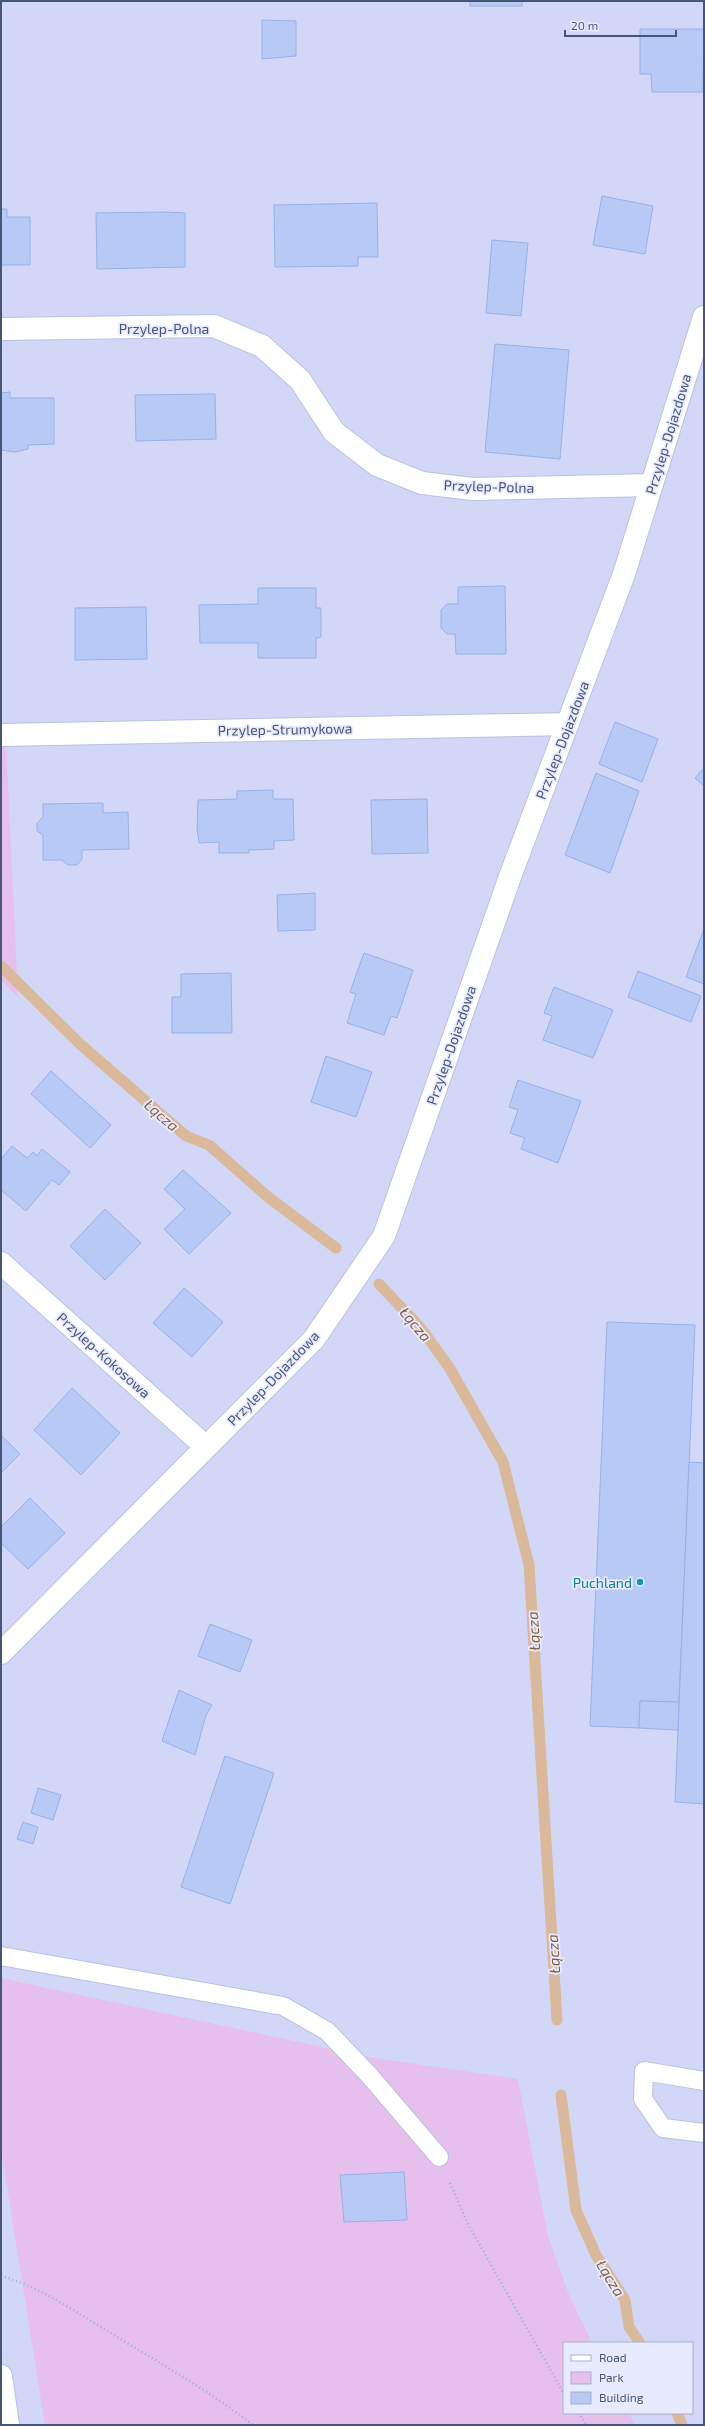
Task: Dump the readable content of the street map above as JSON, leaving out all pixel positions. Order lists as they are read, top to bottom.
{
  "streets": {
    "street": [
      "Przylep-Polna",
      "Przylep-Dojazdowa",
      "Przylep-Strumykowa",
      "Przylep-Kokosowa"
    ]
  },
  "crossings": [
    ["Przylep-Polna", "Przylep-Dojazdowa"],
    ["Przylep-Dojazdowa", "Przylep-Strumykowa"],
    ["Przylep-Dojazdowa", "Przylep-Kokosowa"]
  ],
  "water": ["Łącza"],
  "places": ["Puchland"],
  "legend": ["Road", "Park", "Building"],
  "scale_bar": "20 m"
}
